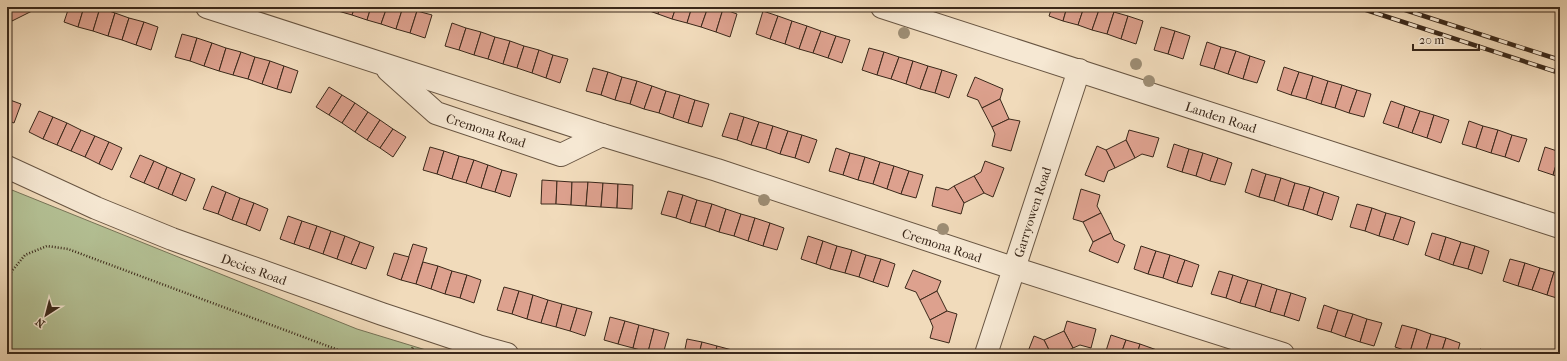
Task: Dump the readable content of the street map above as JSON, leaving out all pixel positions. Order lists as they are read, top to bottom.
{
  "streets": {
    "street": [
      "Landen Road",
      "Cremona Road",
      "Garryowen Road",
      "Decies Road"
    ]
  },
  "crossings": [
    ["Landen Road", "Garryowen Road"],
    ["Cremona Road", "Garryowen Road"]
  ],
  "scale_bar": "20 m",
  "north": "bottom left"
}
